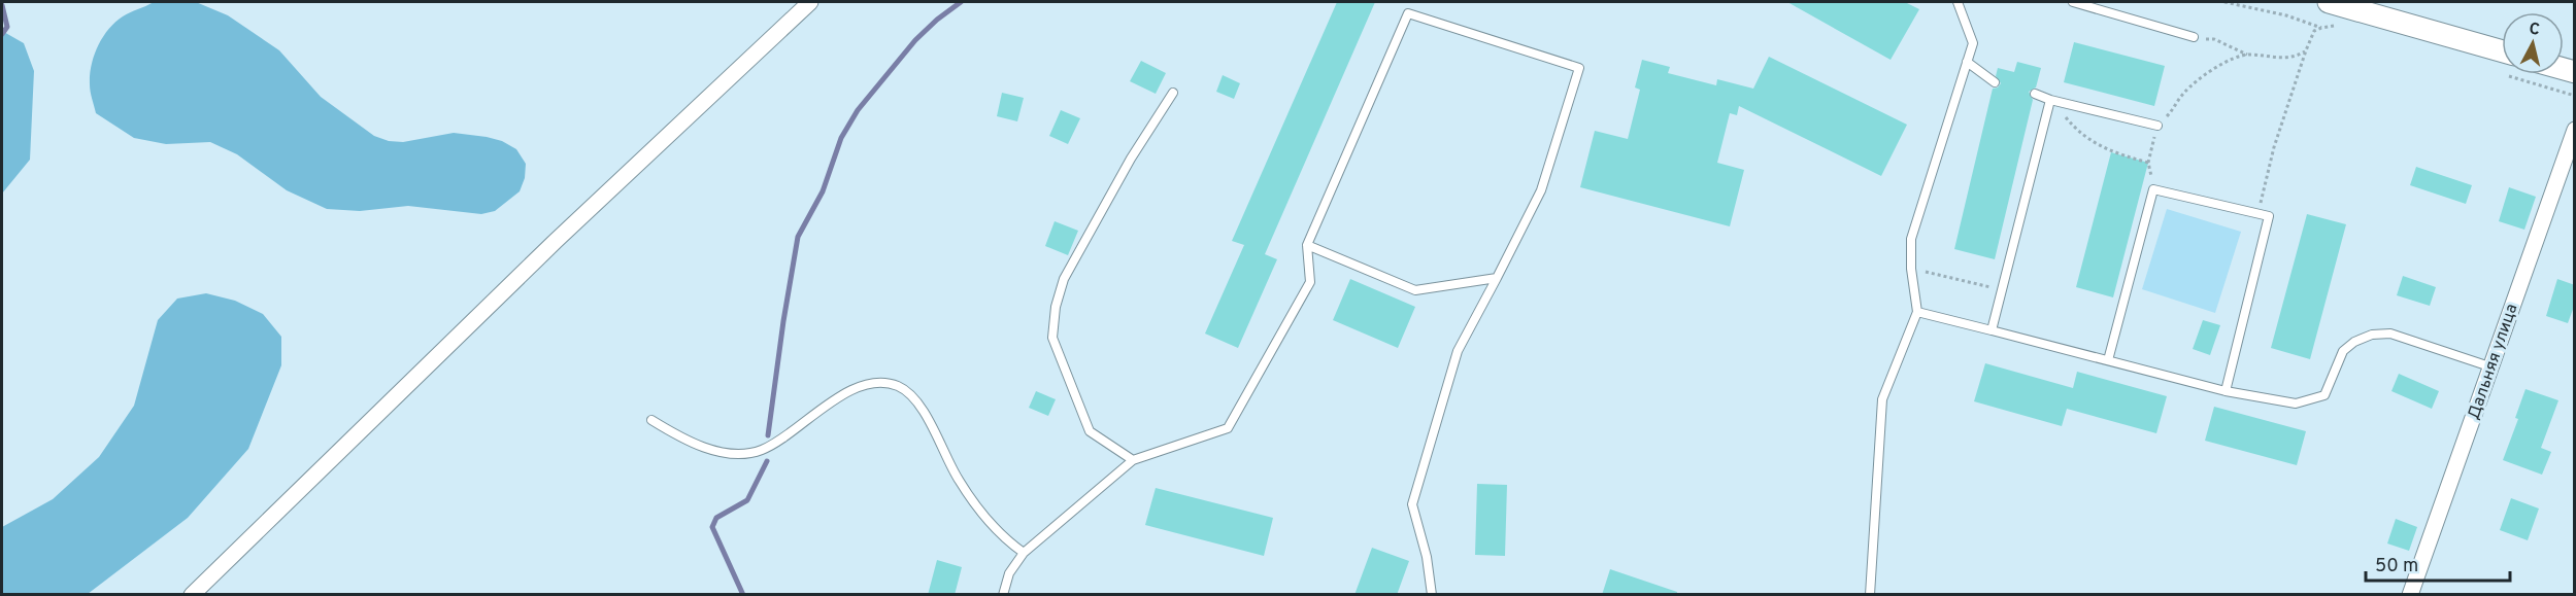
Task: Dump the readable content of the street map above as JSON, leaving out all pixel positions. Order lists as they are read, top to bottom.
{
  "streets": {
    "street": ["Дальняя улица"]
  },
  "scale_bar": "50 m",
  "north": "top"
}
